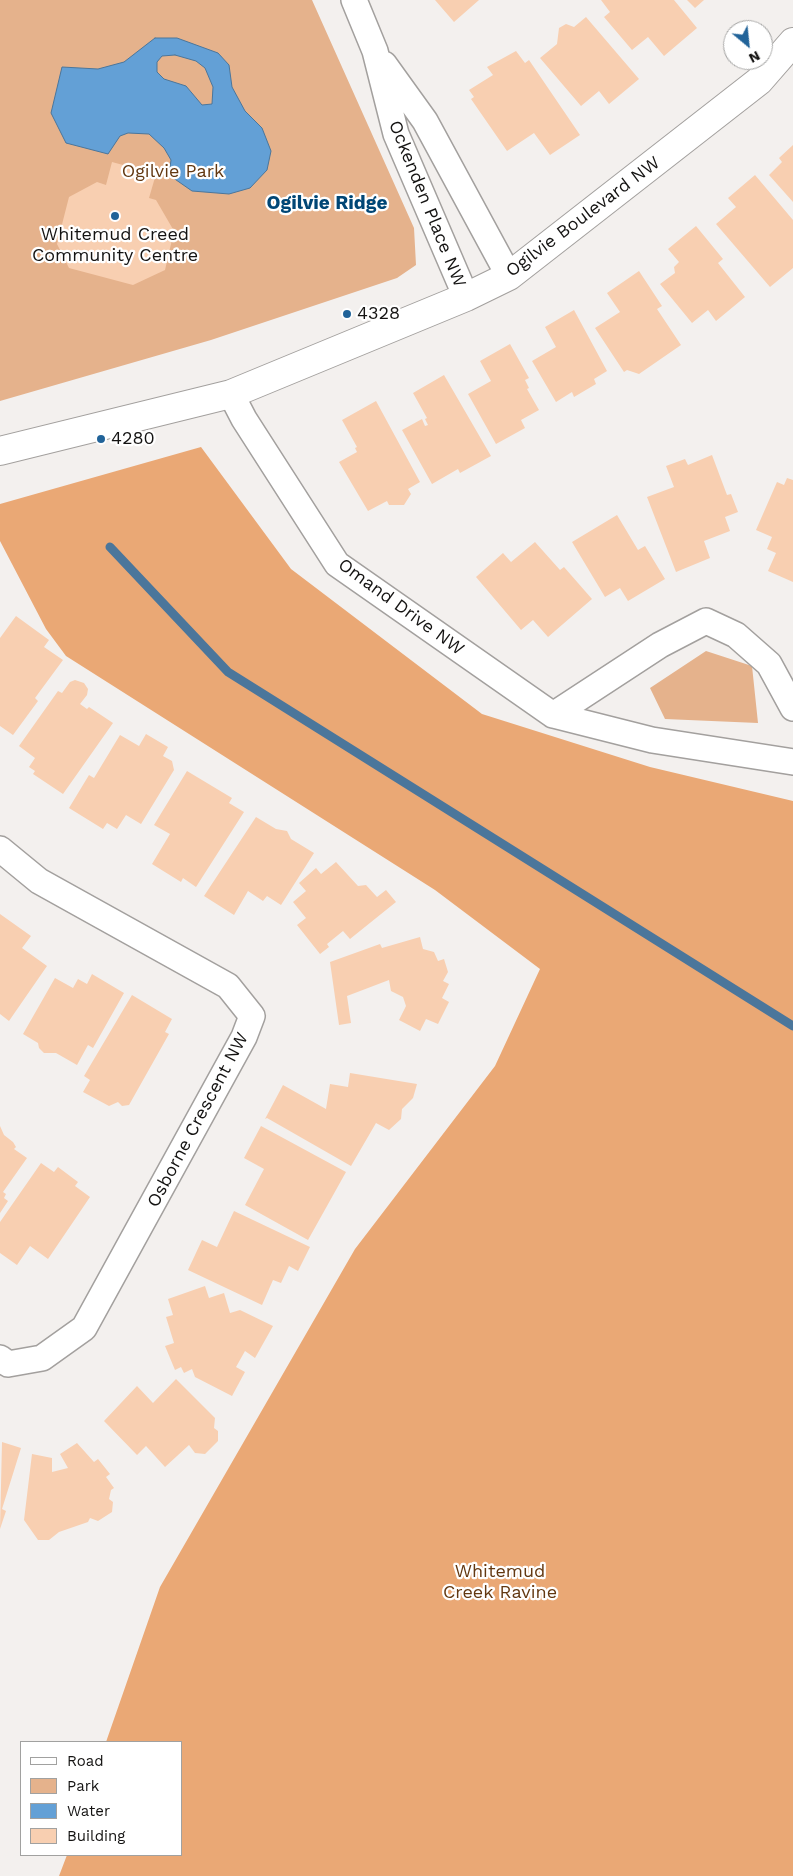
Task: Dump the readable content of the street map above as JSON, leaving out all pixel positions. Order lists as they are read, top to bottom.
{
  "streets": {
    "street": [
      "Ockenden Place NW",
      "Ogilvie Boulevard NW",
      "Omand Drive NW",
      "Osborne Crescent NW"
    ]
  },
  "crossings": [
    ["Ockenden Place NW", "Ogilvie Boulevard NW"],
    ["Ogilvie Boulevard NW", "Omand Drive NW"]
  ],
  "districts": ["Ogilvie Ridge"],
  "parks": ["Ogilvie Park", "Whitemud Creek Ravine"],
  "places": ["Whitemud Creed Community Centre", "4328", "4280"],
  "legend": [
    "Road",
    "Park",
    "Water",
    "Building"
  ],
  "north": "bottom right"
}
